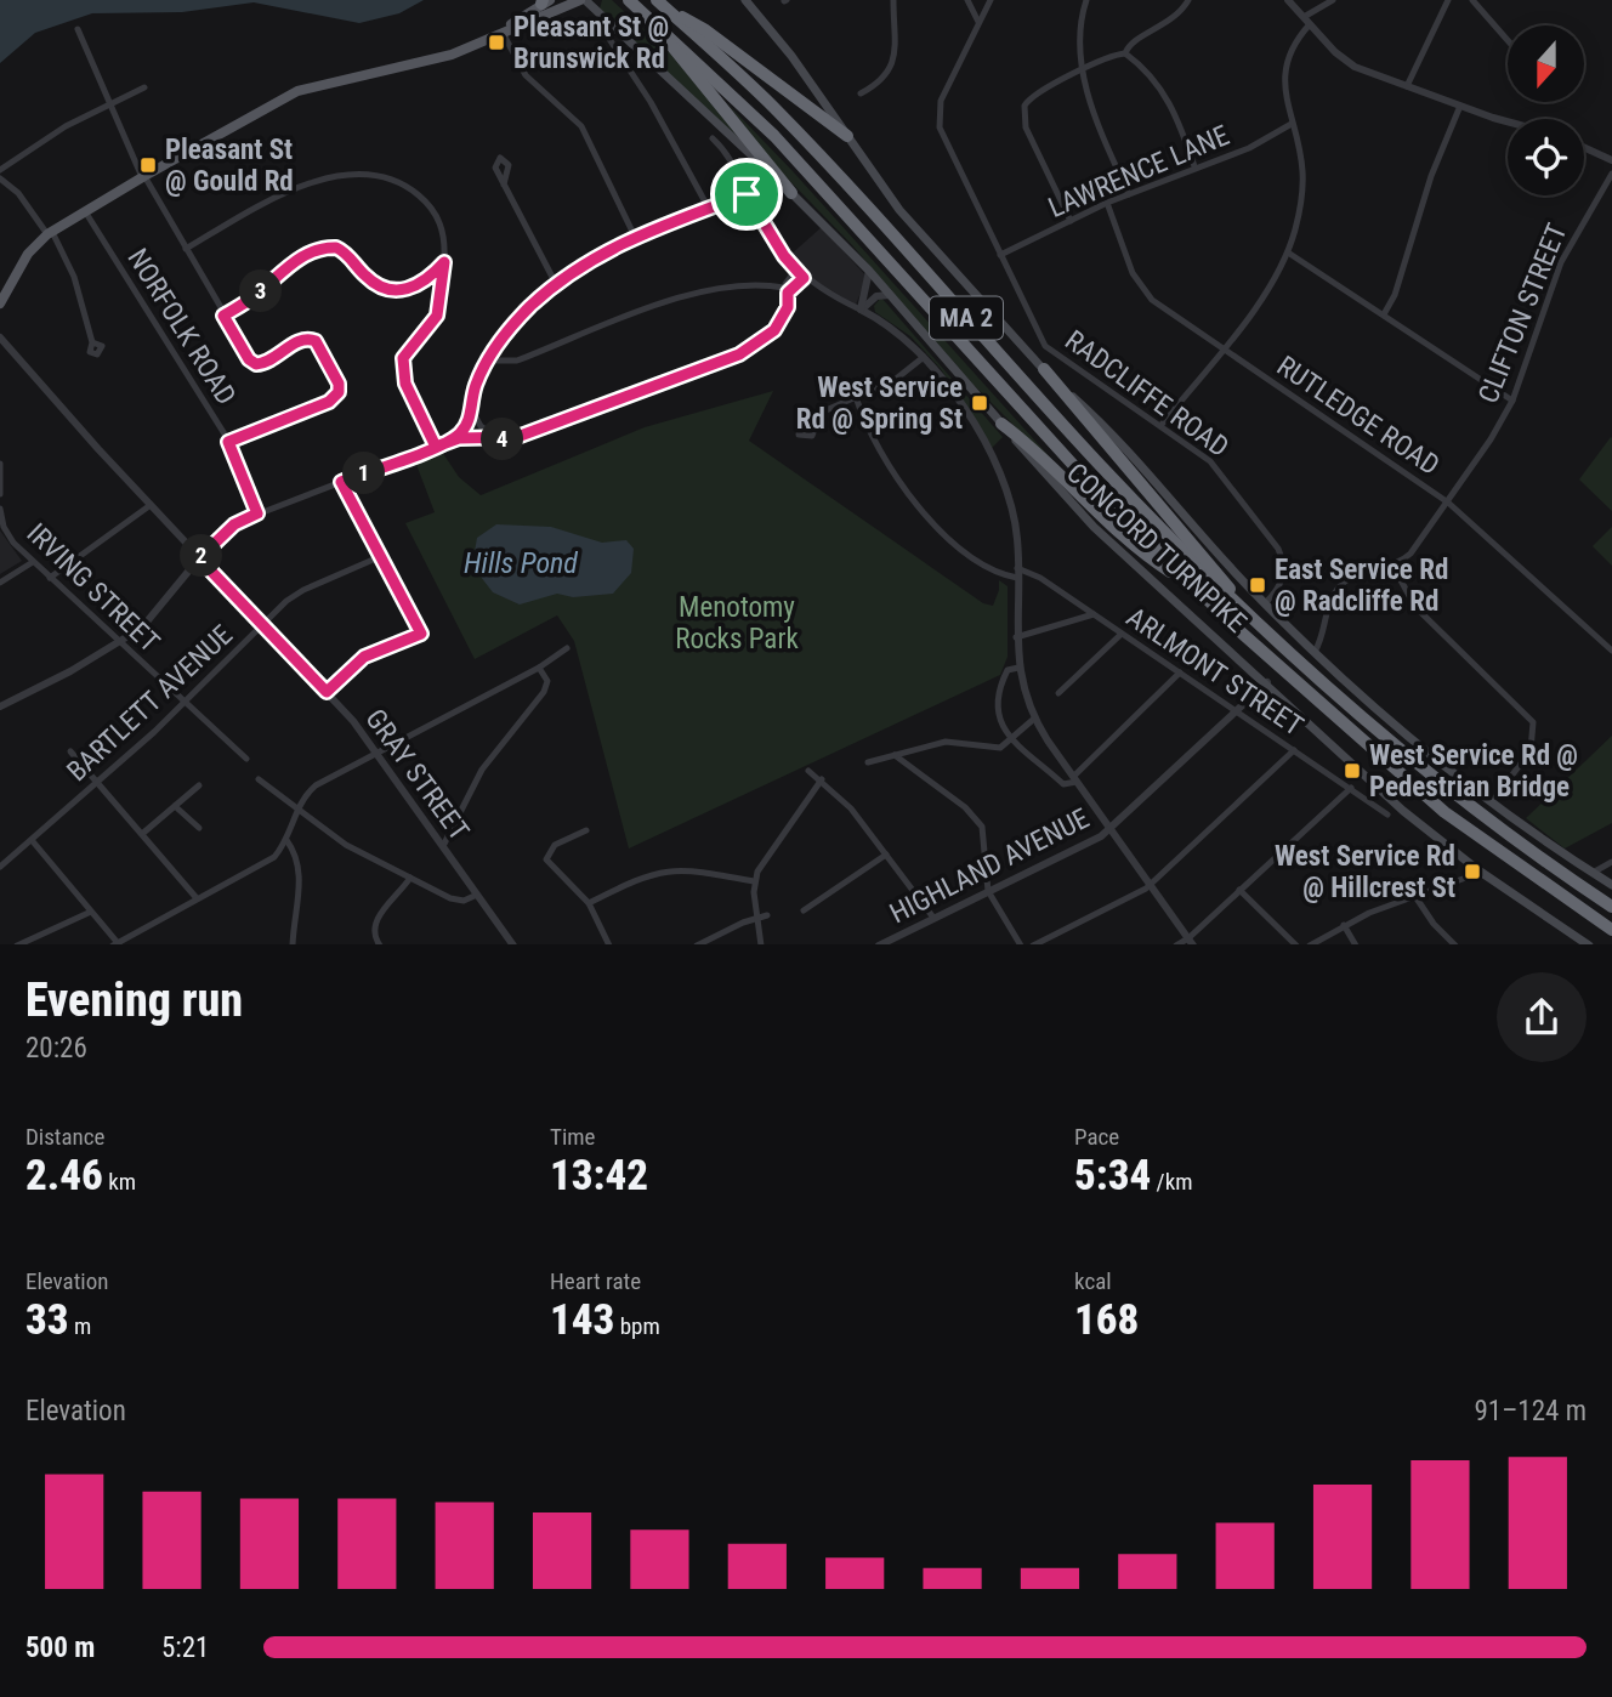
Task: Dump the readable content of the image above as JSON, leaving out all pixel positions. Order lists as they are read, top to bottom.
{
  "streets": {
    "highway": ["MA 2", "CONCORD TURNPIKE"],
    "street": [
      "LAWRENCE LANE",
      "CLIFTON STREET",
      "NORFOLK ROAD",
      "RADCLIFFE ROAD",
      "RUTLEDGE ROAD",
      "IRVING STREET",
      "ARLMONT STREET",
      "BARTLETT AVENUE",
      "GRAY STREET",
      "HIGHLAND AVENUE"
    ]
  },
  "crossings": [
    ["LAWRENCE LANE", "RADCLIFFE ROAD"],
    ["LAWRENCE LANE", "RUTLEDGE ROAD"],
    ["CLIFTON STREET", "RUTLEDGE ROAD"],
    ["CLIFTON STREET", "CONCORD TURNPIKE"],
    ["RADCLIFFE ROAD", "CONCORD TURNPIKE"],
    ["CONCORD TURNPIKE", "HIGHLAND AVENUE"],
    ["IRVING STREET", "BARTLETT AVENUE"],
    ["ARLMONT STREET", "HIGHLAND AVENUE"],
    ["BARTLETT AVENUE", "GRAY STREET"]
  ],
  "water": ["Hills Pond"],
  "parks": ["Menotomy Rocks Park"],
  "places": {
    "transit": [
      "Pleasant St @ Brunswick Rd",
      "Pleasant St @ Gould Rd",
      "West Service Rd @ Spring St",
      "East Service Rd @ Radcliffe Rd",
      "West Service Rd @ Pedestrian Bridge",
      "West Service Rd @ Hillcrest St"
    ]
  },
  "north": "bottom",
  "page": {
    "pins": [
      "3",
      "4",
      "1",
      "2"
    ],
    "heading": ["Evening run", "20:26"],
    "stats": [
      ["Distance", "2.46 km"],
      ["Time", "13:42"],
      ["Pace", "5:34 /km"],
      ["Elevation", "33 m"],
      ["Heart rate", "143 bpm"],
      ["kcal", "168"]
    ],
    "chart": ["Elevation", "91–124 m"],
    "list": [
      {
        "name": "500 m",
        "note": "5:21"
      }
    ]
  }
}
